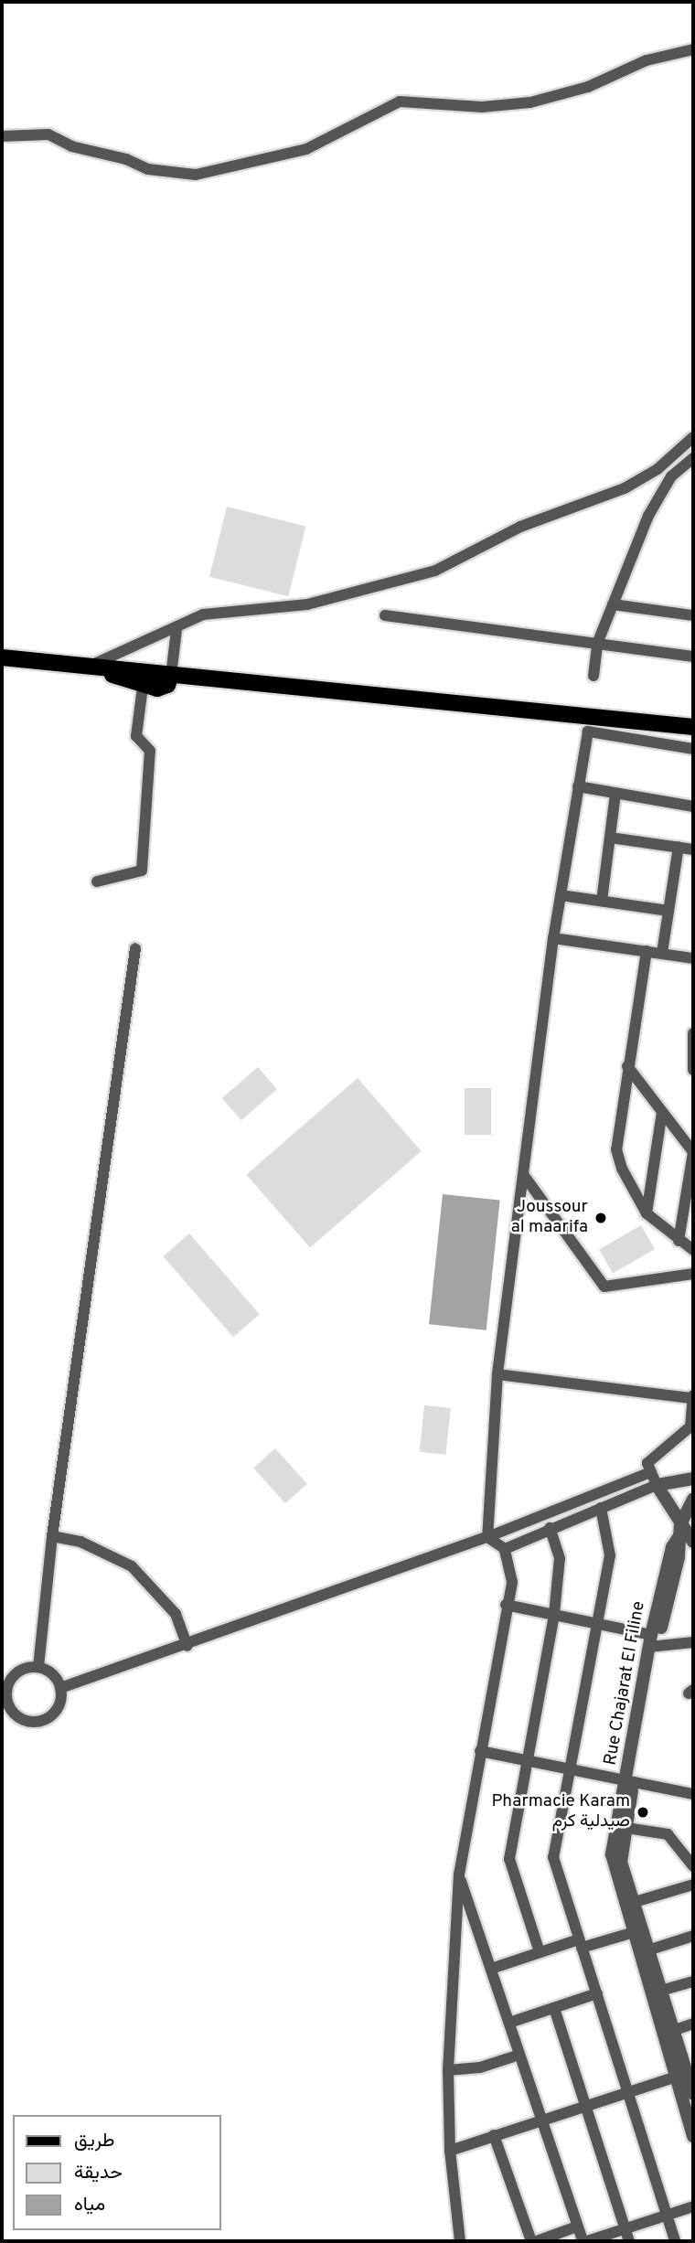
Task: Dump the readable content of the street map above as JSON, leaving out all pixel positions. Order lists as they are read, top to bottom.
{
  "streets": {
    "street": ["Rue Chajarat El Filine"]
  },
  "places": ["Joussour al maarifa", "Pharmacie Karam صيدلية كرم"],
  "legend": ["طريق", "حديقة", "مياه"]
}
